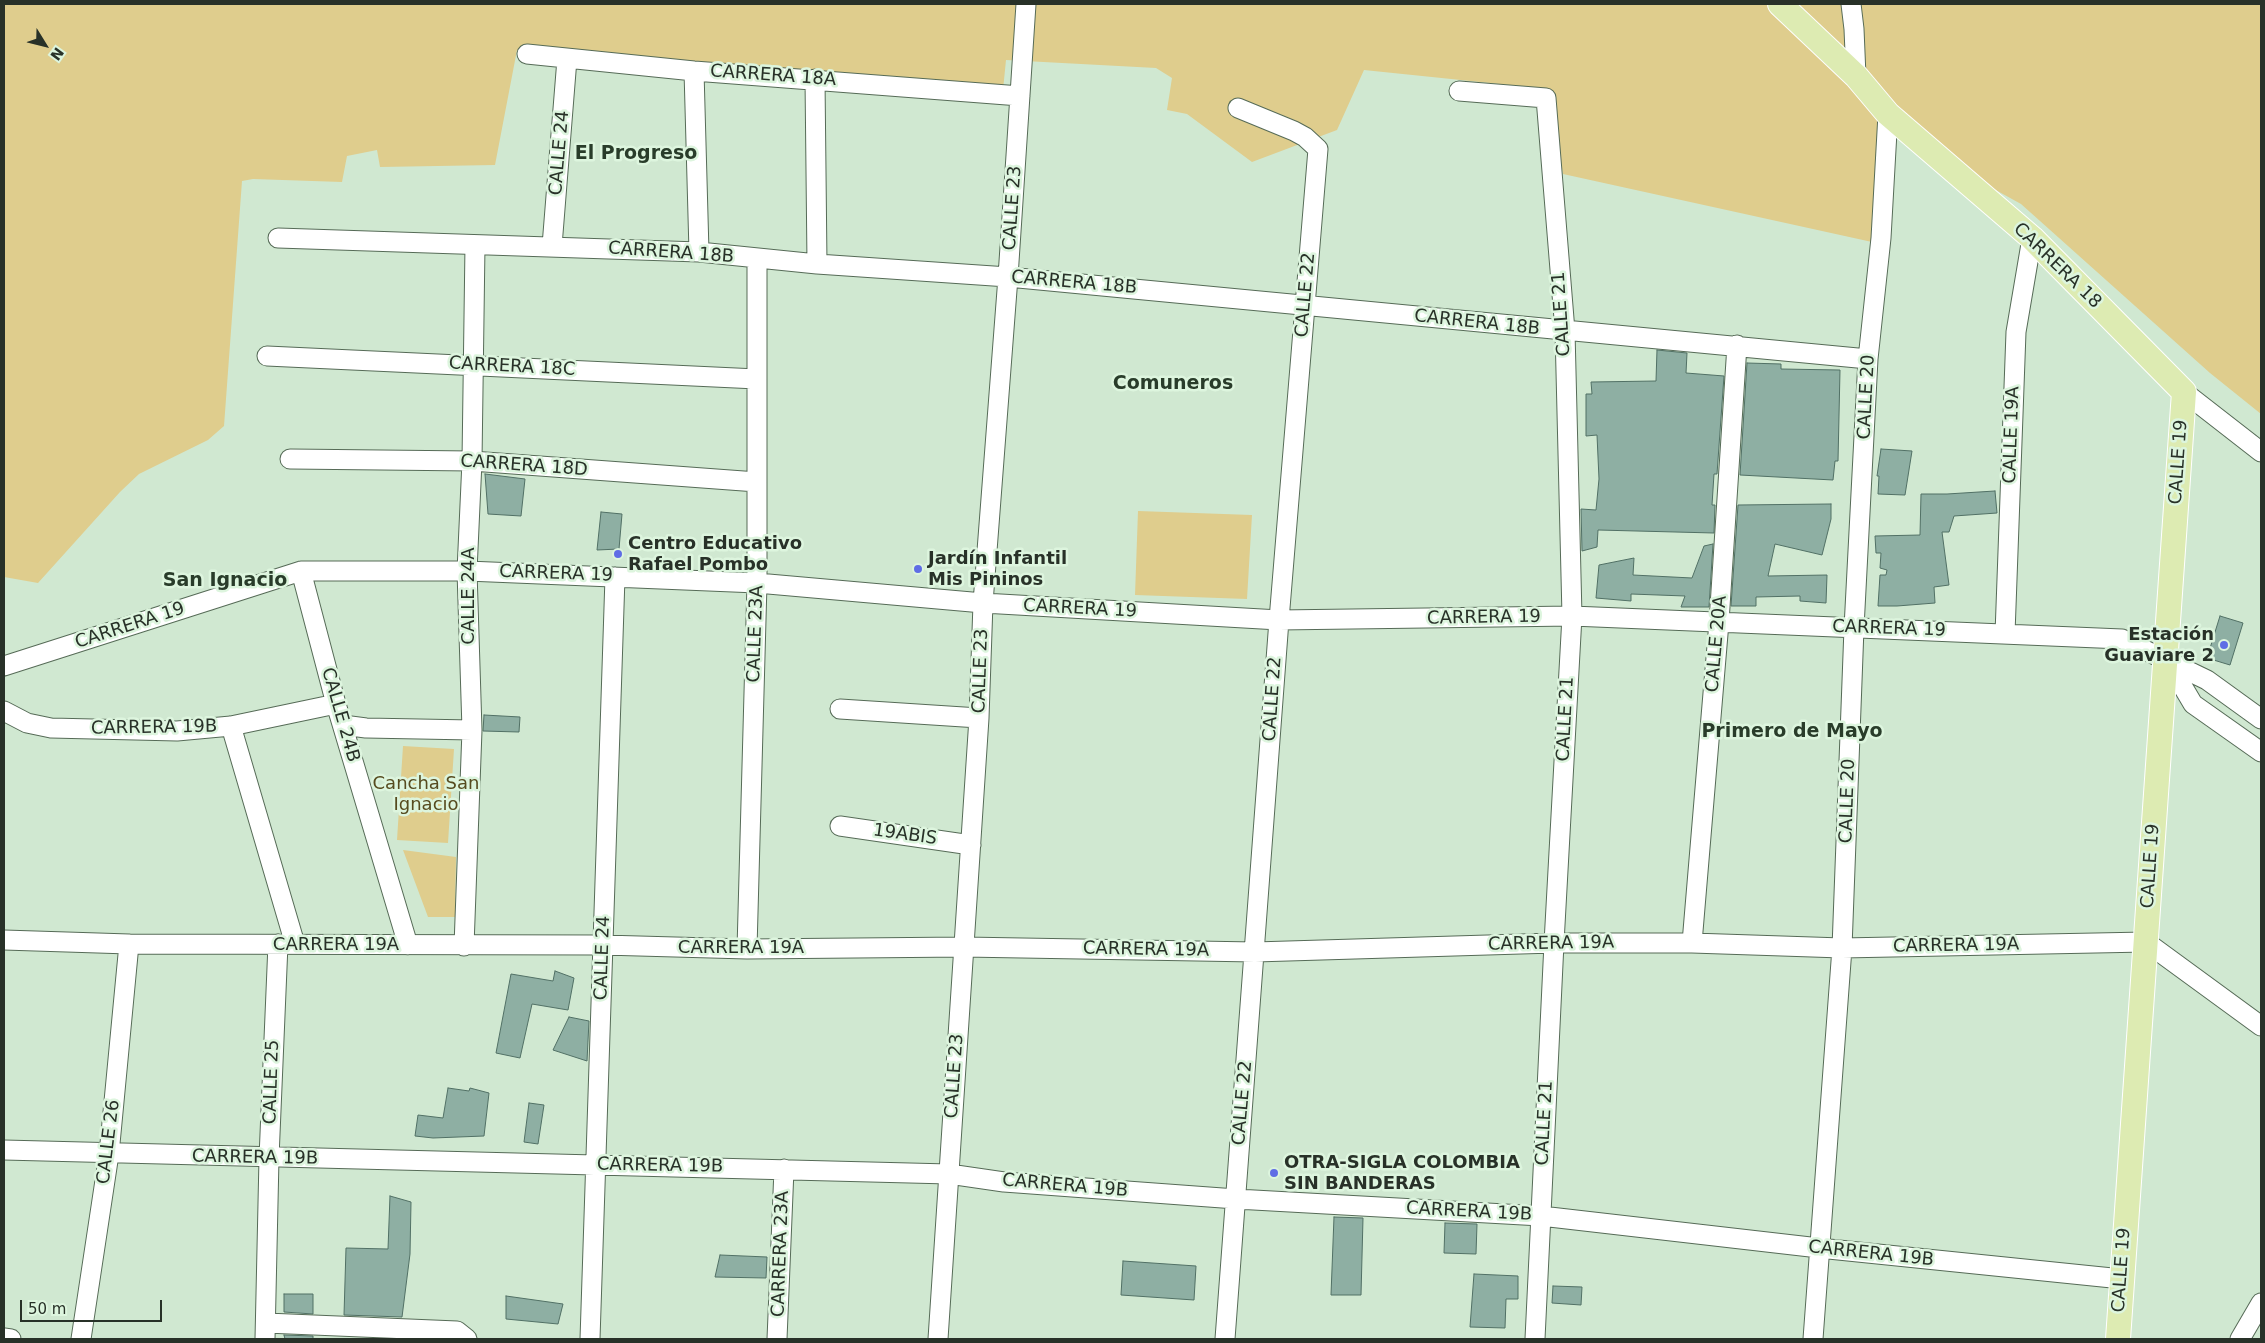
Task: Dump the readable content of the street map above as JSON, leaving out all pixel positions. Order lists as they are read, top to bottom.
{
  "streets": {
    "main road": ["CARRERA 18", "CALLE 19"],
    "street": [
      "CARRERA 18A",
      "CALLE 24",
      "CALLE 23",
      "CARRERA 18B",
      "CALLE 22",
      "CALLE 21",
      "CARRERA 18C",
      "CALLE 20",
      "CALLE 19A",
      "CARRERA 18D",
      "CARRERA 19",
      "CALLE 24A",
      "CALLE 23A",
      "CALLE 20A",
      "CALLE 24B",
      "CARRERA 19B",
      "19ABIS",
      "CARRERA 19A",
      "CALLE 25",
      "CALLE 26",
      "CARRERA 23A"
    ]
  },
  "crossings": [
    ["CARRERA 18A", "CALLE 24"],
    ["CARRERA 18A", "CALLE 23"],
    ["CALLE 24", "CARRERA 18B"],
    ["CALLE 24", "CARRERA 19"],
    ["CALLE 24", "CARRERA 19B"],
    ["CALLE 24", "CARRERA 19A"],
    ["CALLE 23", "CARRERA 18B"],
    ["CALLE 23", "CARRERA 19"],
    ["CALLE 23", "CARRERA 19B"],
    ["CALLE 23", "19ABIS"],
    ["CALLE 23", "CARRERA 19A"],
    ["CARRERA 18B", "CALLE 22"],
    ["CARRERA 18B", "CALLE 21"],
    ["CARRERA 18B", "CALLE 20"],
    ["CARRERA 18B", "CALLE 24A"],
    ["CARRERA 18B", "CALLE 23A"],
    ["CARRERA 18B", "CALLE 20A"],
    ["CARRERA 18", "CALLE 20"],
    ["CARRERA 18", "CALLE 19A"],
    ["CARRERA 18", "CALLE 19"],
    ["CALLE 22", "CARRERA 19"],
    ["CALLE 22", "CARRERA 19B"],
    ["CALLE 22", "CARRERA 19A"],
    ["CALLE 21", "CARRERA 19"],
    ["CALLE 21", "CARRERA 19B"],
    ["CALLE 21", "CARRERA 19A"],
    ["CARRERA 18C", "CALLE 24A"],
    ["CARRERA 18C", "CALLE 23A"],
    ["CALLE 20", "CARRERA 19"],
    ["CALLE 20", "CARRERA 19B"],
    ["CALLE 20", "CARRERA 19A"],
    ["CALLE 19A", "CARRERA 19"],
    ["CALLE 19", "CARRERA 19"],
    ["CALLE 19", "CARRERA 19B"],
    ["CALLE 19", "CARRERA 19A"],
    ["CARRERA 18D", "CALLE 24A"],
    ["CARRERA 18D", "CALLE 23A"],
    ["CARRERA 19", "CALLE 24A"],
    ["CARRERA 19", "CALLE 23A"],
    ["CARRERA 19", "CALLE 20A"],
    ["CARRERA 19", "CALLE 24B"],
    ["CALLE 24A", "CARRERA 19A"],
    ["CALLE 23A", "CARRERA 19A"],
    ["CALLE 20A", "CARRERA 19A"],
    ["CALLE 24B", "CARRERA 19B"],
    ["CALLE 24B", "CARRERA 19A"],
    ["CARRERA 19B", "CALLE 25"],
    ["CARRERA 19B", "CALLE 26"],
    ["CARRERA 19B", "CARRERA 23A"],
    ["CARRERA 19A", "CALLE 25"],
    ["CARRERA 19A", "CALLE 26"]
  ],
  "districts": [
    "El Progreso",
    "Comuneros",
    "San Ignacio",
    "Primero de Mayo"
  ],
  "parks": ["Cancha San Ignacio"],
  "places": [
    "Centro Educativo Rafael Pombo",
    "Jardín Infantil Mis Pininos",
    "Estación Guaviare 2",
    "OTRA-SIGLA COLOMBIA SIN BANDERAS"
  ],
  "scale_bar": "50 m",
  "north": "bottom right"
}
